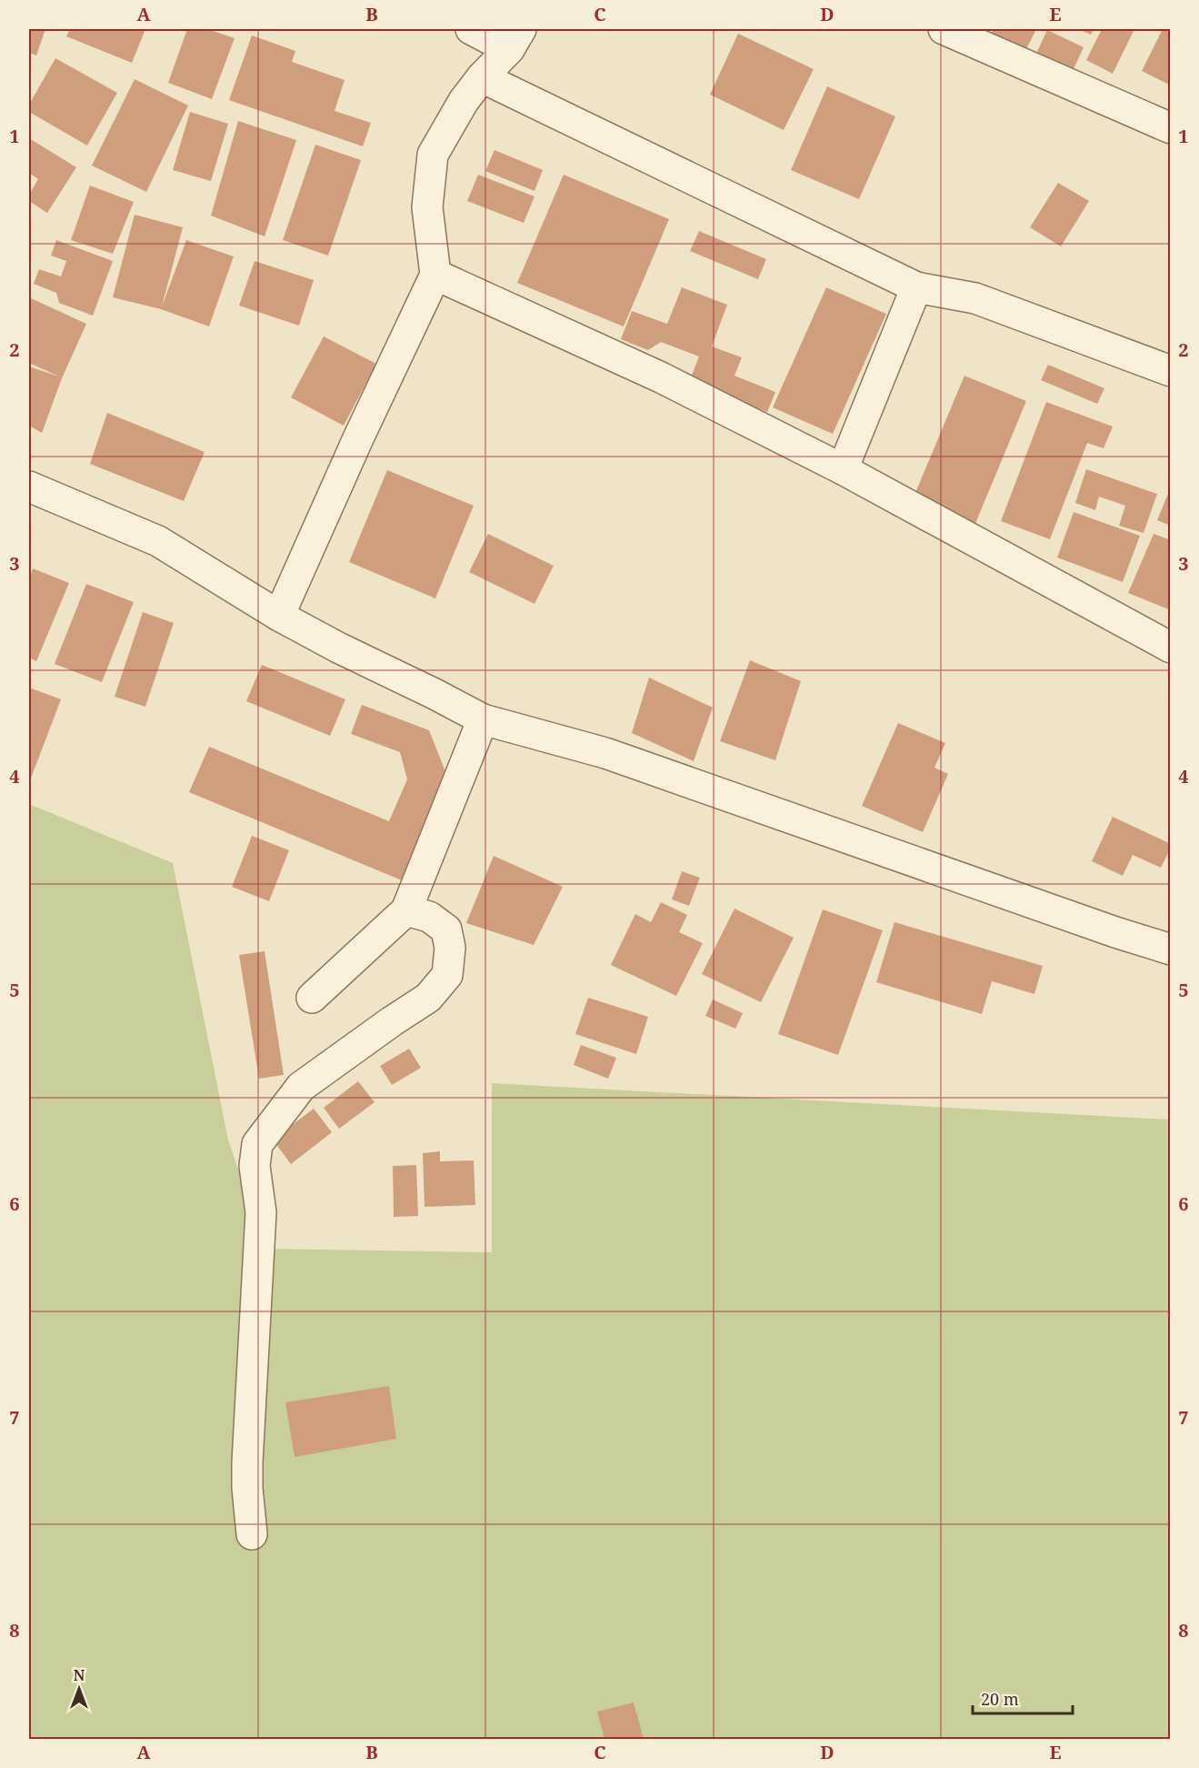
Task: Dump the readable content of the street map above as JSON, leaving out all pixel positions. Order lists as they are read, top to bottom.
{
  "scale_bar": "20 m",
  "north": "top",
  "grid": {
    "columns": [
      "A",
      "B",
      "C",
      "D",
      "E"
    ],
    "rows": [
      "1",
      "2",
      "3",
      "4",
      "5",
      "6",
      "7",
      "8"
    ]
  }
}
